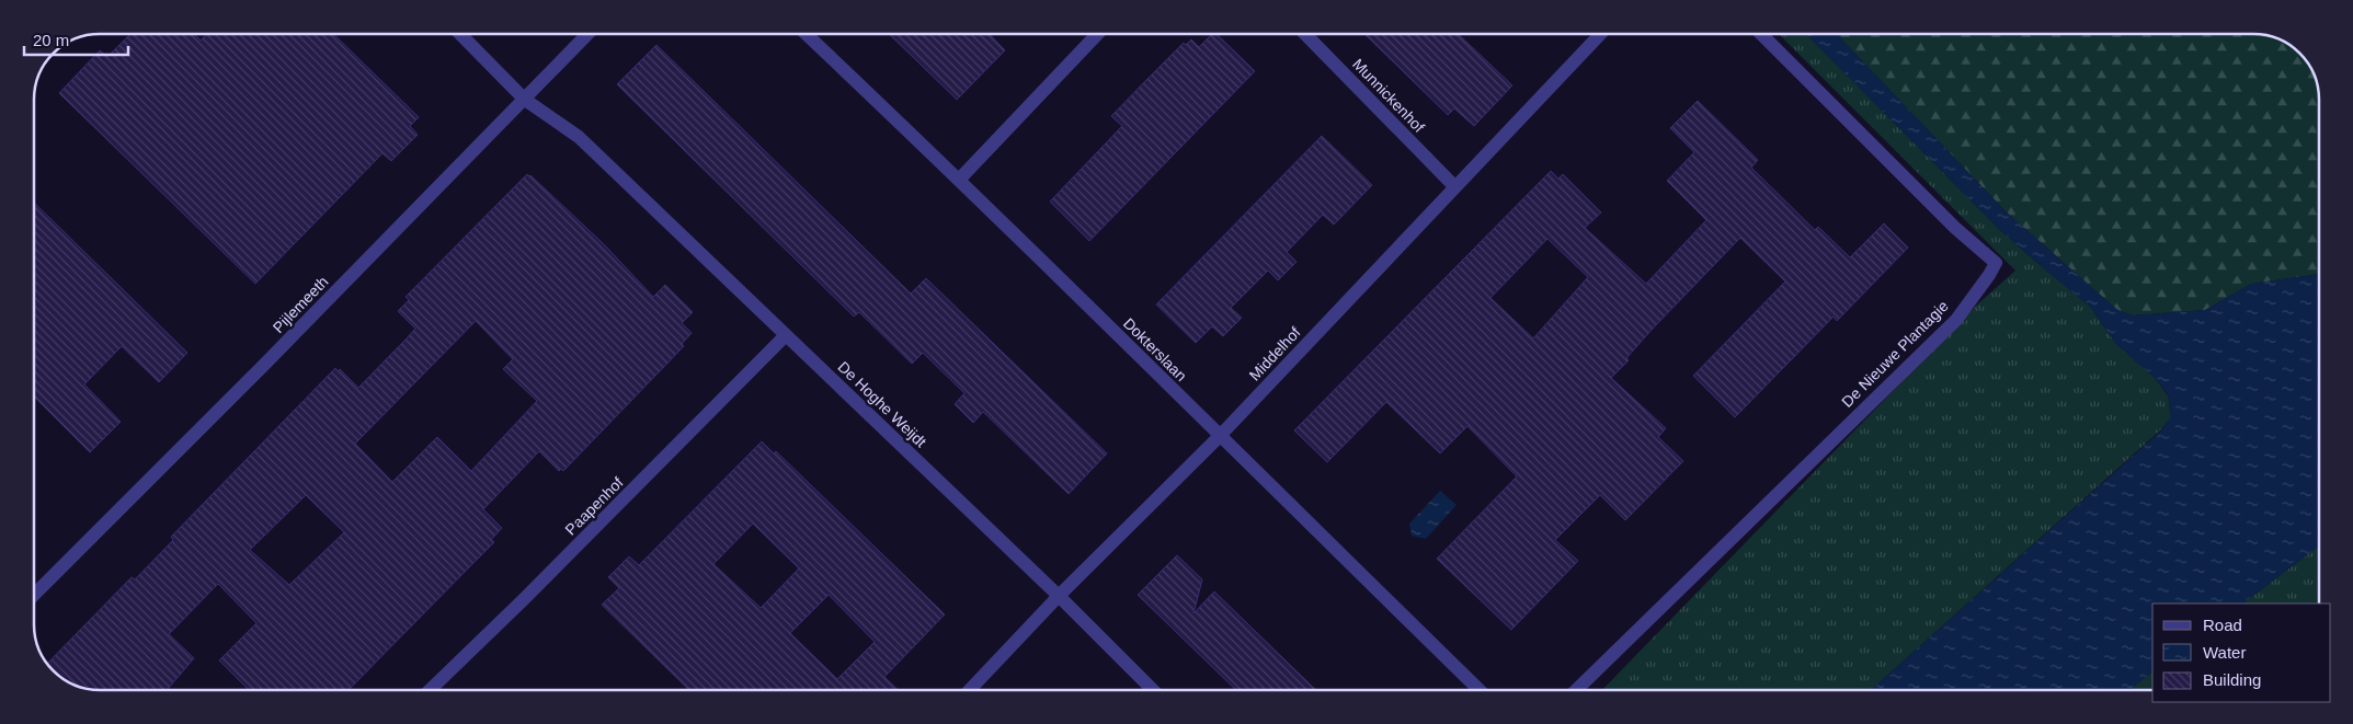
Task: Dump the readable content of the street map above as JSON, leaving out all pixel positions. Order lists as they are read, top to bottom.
{
  "streets": {
    "street": [
      "Munnickenhof",
      "Pijlemeeth",
      "Dokterslaan",
      "Middelhof",
      "De Nieuwe Plantagie",
      "De Hoghe Weijdt",
      "Paapenhof"
    ]
  },
  "crossings": [
    ["Munnickenhof", "Middelhof"],
    ["Pijlemeeth", "De Hoghe Weijdt"],
    ["Dokterslaan", "Middelhof"],
    ["Middelhof", "De Hoghe Weijdt"],
    ["De Hoghe Weijdt", "Paapenhof"]
  ],
  "legend": ["Road", "Water", "Building"],
  "scale_bar": "20 m"
}
